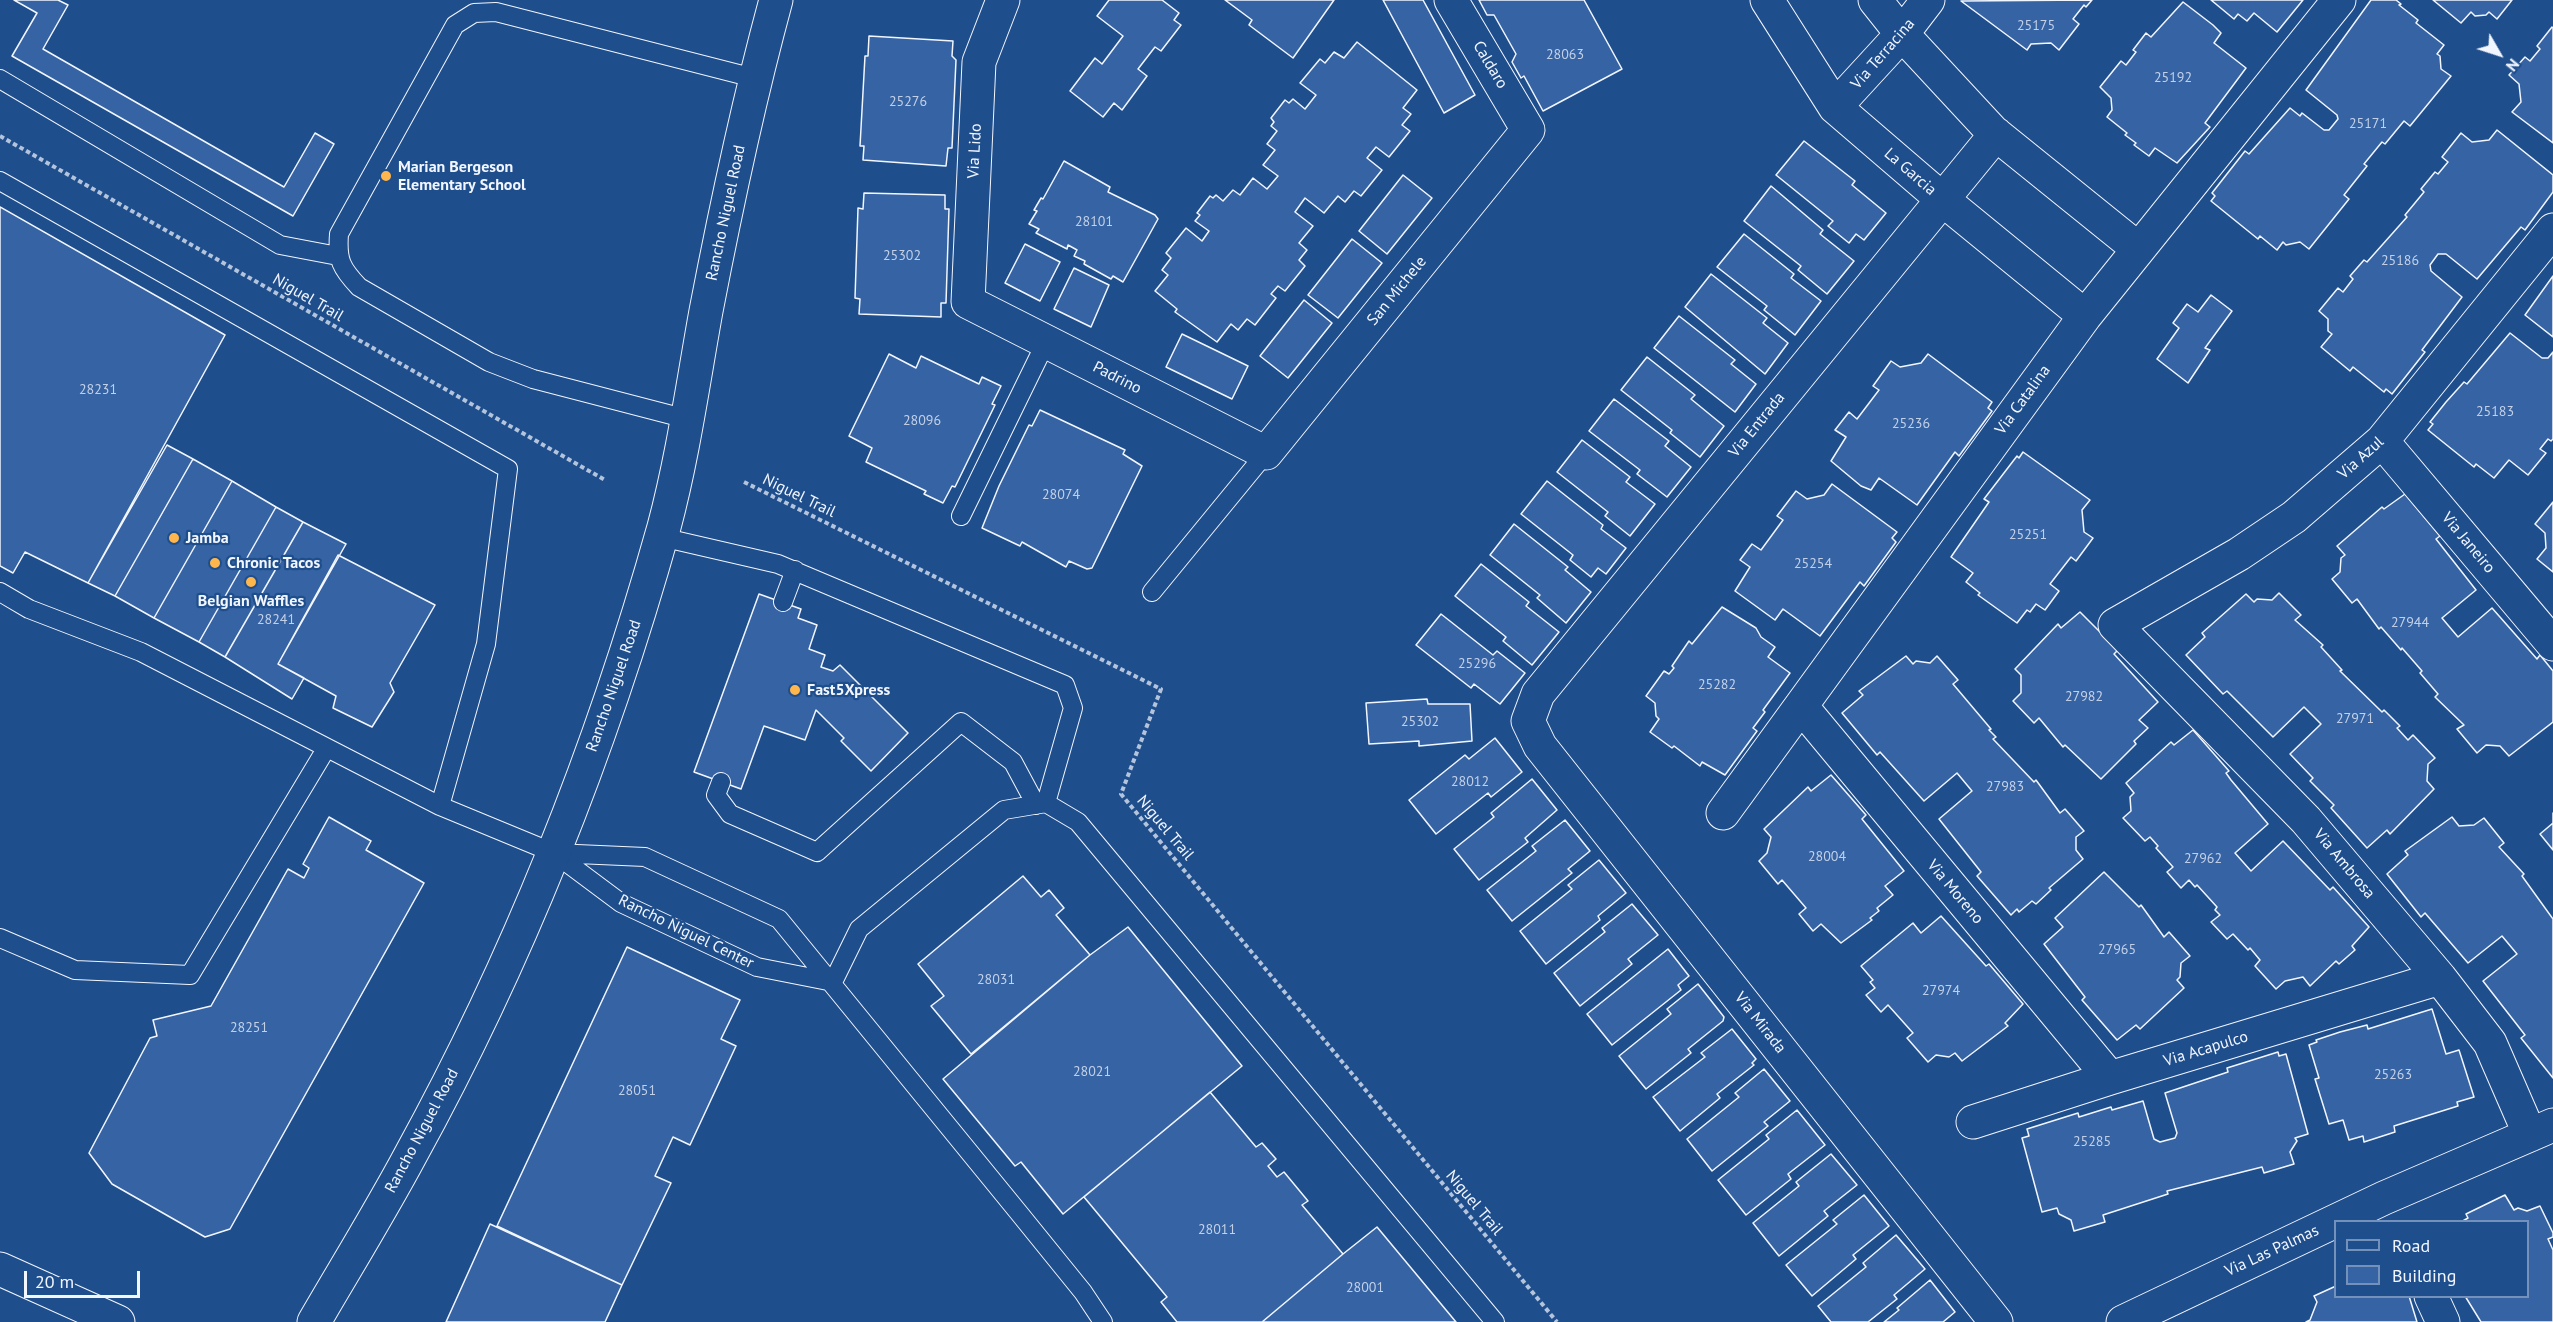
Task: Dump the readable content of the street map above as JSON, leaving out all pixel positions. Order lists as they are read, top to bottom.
{
  "streets": {
    "street": [
      "Via Terracina",
      "Caldaro",
      "Via Lido",
      "La Garcia",
      "Rancho Niguel Road",
      "San Michele",
      "Padrino",
      "Via Catalina",
      "Via Entrada",
      "Via Azul",
      "Via Janeiro",
      "Via Ambrosa",
      "Via Moreno",
      "Via Mirada",
      "Via Acapulco",
      "Via Las Palmas"
    ],
    "lane": ["Rancho Niguel Center"],
    "path": ["Niguel Trail"]
  },
  "crossings": [
    ["Via Terracina", "La Garcia"],
    ["Caldaro", "San Michele"],
    ["Via Lido", "Padrino"],
    ["La Garcia", "Via Catalina"],
    ["La Garcia", "Via Entrada"],
    ["Rancho Niguel Road", "Rancho Niguel Center"],
    ["San Michele", "Padrino"],
    ["Via Catalina", "Via Moreno"],
    ["Via Entrada", "Via Mirada"],
    ["Via Azul", "Via Janeiro"],
    ["Via Azul", "Via Ambrosa"],
    ["Via Ambrosa", "Via Acapulco"],
    ["Via Ambrosa", "Via Las Palmas"],
    ["Via Moreno", "Via Acapulco"]
  ],
  "places": [
    "Marian Bergeson Elementary School",
    "Jamba",
    "Chronic Tacos",
    "Belgian Waffles",
    "Fast5Xpress"
  ],
  "house_numbers": [
    "25175",
    "28063",
    "25192",
    "25276",
    "25171",
    "28101",
    "25302",
    "25186",
    "28231",
    "25183",
    "28096",
    "25236",
    "28074",
    "25251",
    "25254",
    "28241",
    "27944",
    "25296",
    "25282",
    "27982",
    "27971",
    "25302",
    "28012",
    "27983",
    "28004",
    "27962",
    "27965",
    "28031",
    "27974",
    "28251",
    "28021",
    "25263",
    "28051",
    "25285",
    "28011",
    "28001"
  ],
  "legend": ["Road", "Building"],
  "scale_bar": "20 m",
  "north": "bottom right"
}
